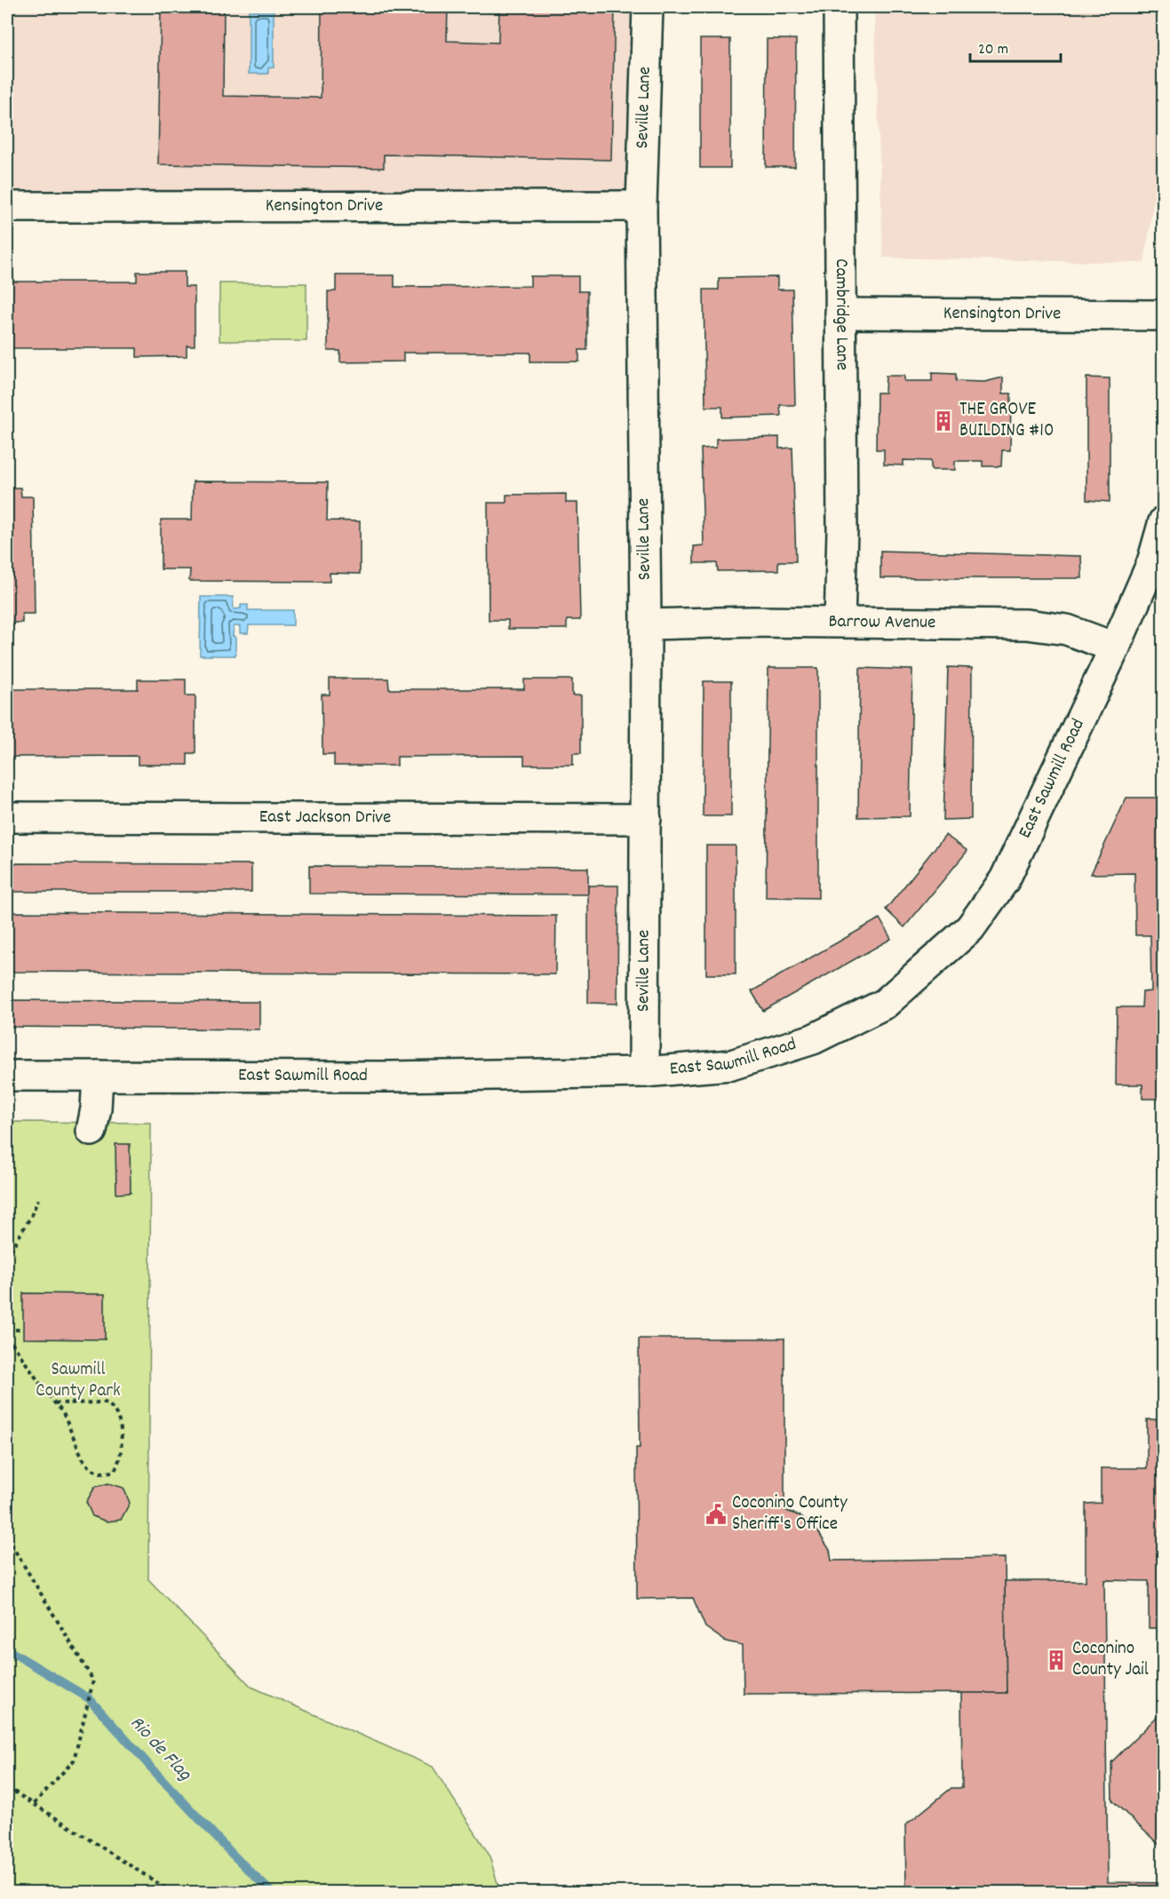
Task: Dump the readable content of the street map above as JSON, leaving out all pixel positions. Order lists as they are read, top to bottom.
{
  "streets": {
    "street": [
      "Seville Lane",
      "Kensington Drive",
      "Cambridge Lane",
      "Barrow Avenue",
      "East Sawmill Road",
      "East Jackson Drive"
    ]
  },
  "crossings": [
    ["Seville Lane", "Kensington Drive"],
    ["Seville Lane", "Barrow Avenue"],
    ["Seville Lane", "East Sawmill Road"],
    ["Seville Lane", "East Jackson Drive"],
    ["Kensington Drive", "Cambridge Lane"],
    ["Cambridge Lane", "Barrow Avenue"],
    ["Barrow Avenue", "East Sawmill Road"]
  ],
  "water": ["Rio de Flag"],
  "parks": ["Sawmill County Park"],
  "places": {
    "building": ["THE GROVE BUILDING #10", "Coconino County Jail"],
    "public building": ["Coconino County Sheriff's Office"]
  },
  "scale_bar": "20 m"
}
